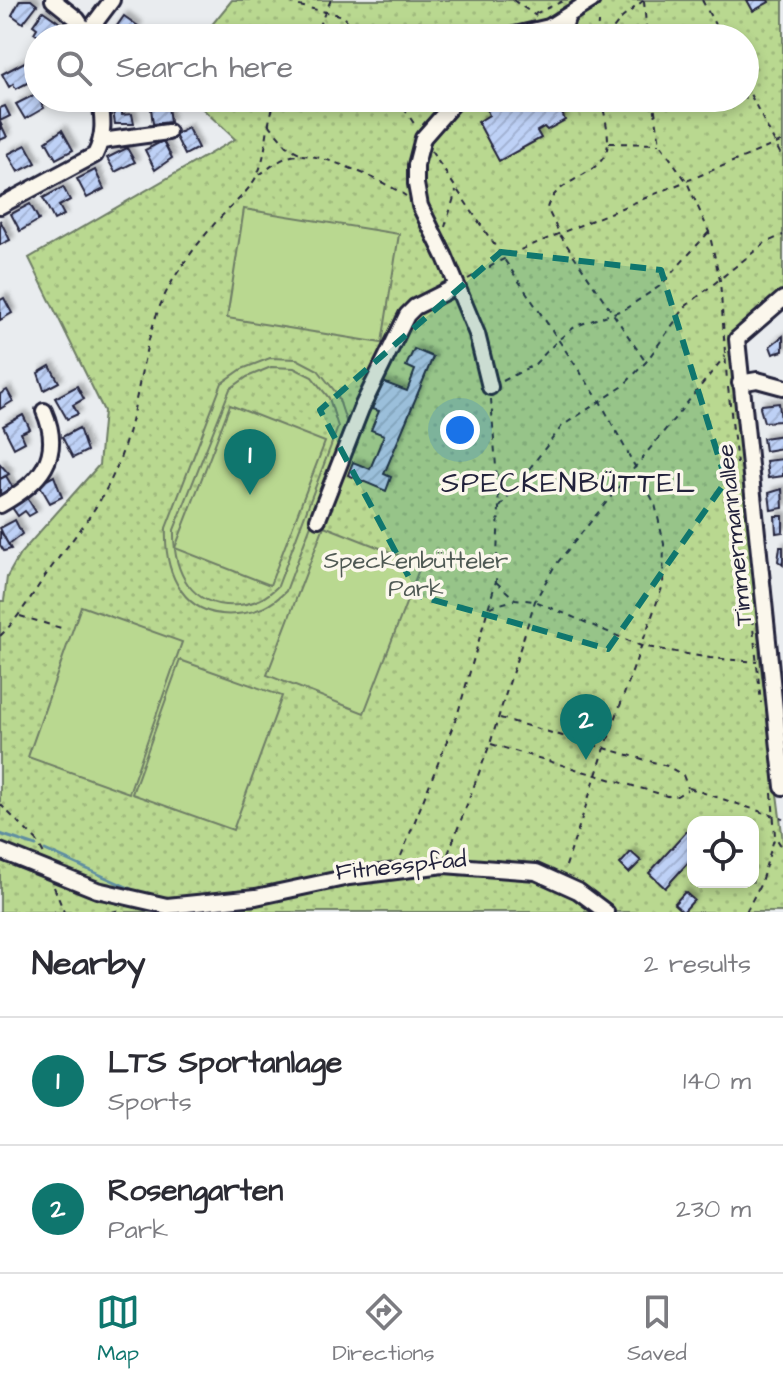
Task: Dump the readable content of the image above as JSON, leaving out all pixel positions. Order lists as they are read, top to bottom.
{
  "streets": {
    "street": ["Timmermannallee"]
  },
  "districts": ["SPECKENBÜTTEL"],
  "parks": ["Speckenbütteler Park"],
  "page": {
    "search": "Search here",
    "pins": ["1", "2"],
    "heading": ["Nearby", "2 results"],
    "list": [
      {
        "mark": "1",
        "name": "LTS Sportanlage",
        "note": "Sports",
        "value": "140 m"
      },
      {
        "mark": "2",
        "name": "Rosengarten",
        "note": "Park",
        "value": "230 m"
      }
    ],
    "nav": ["Map", "Directions", "Saved"]
  }
}
